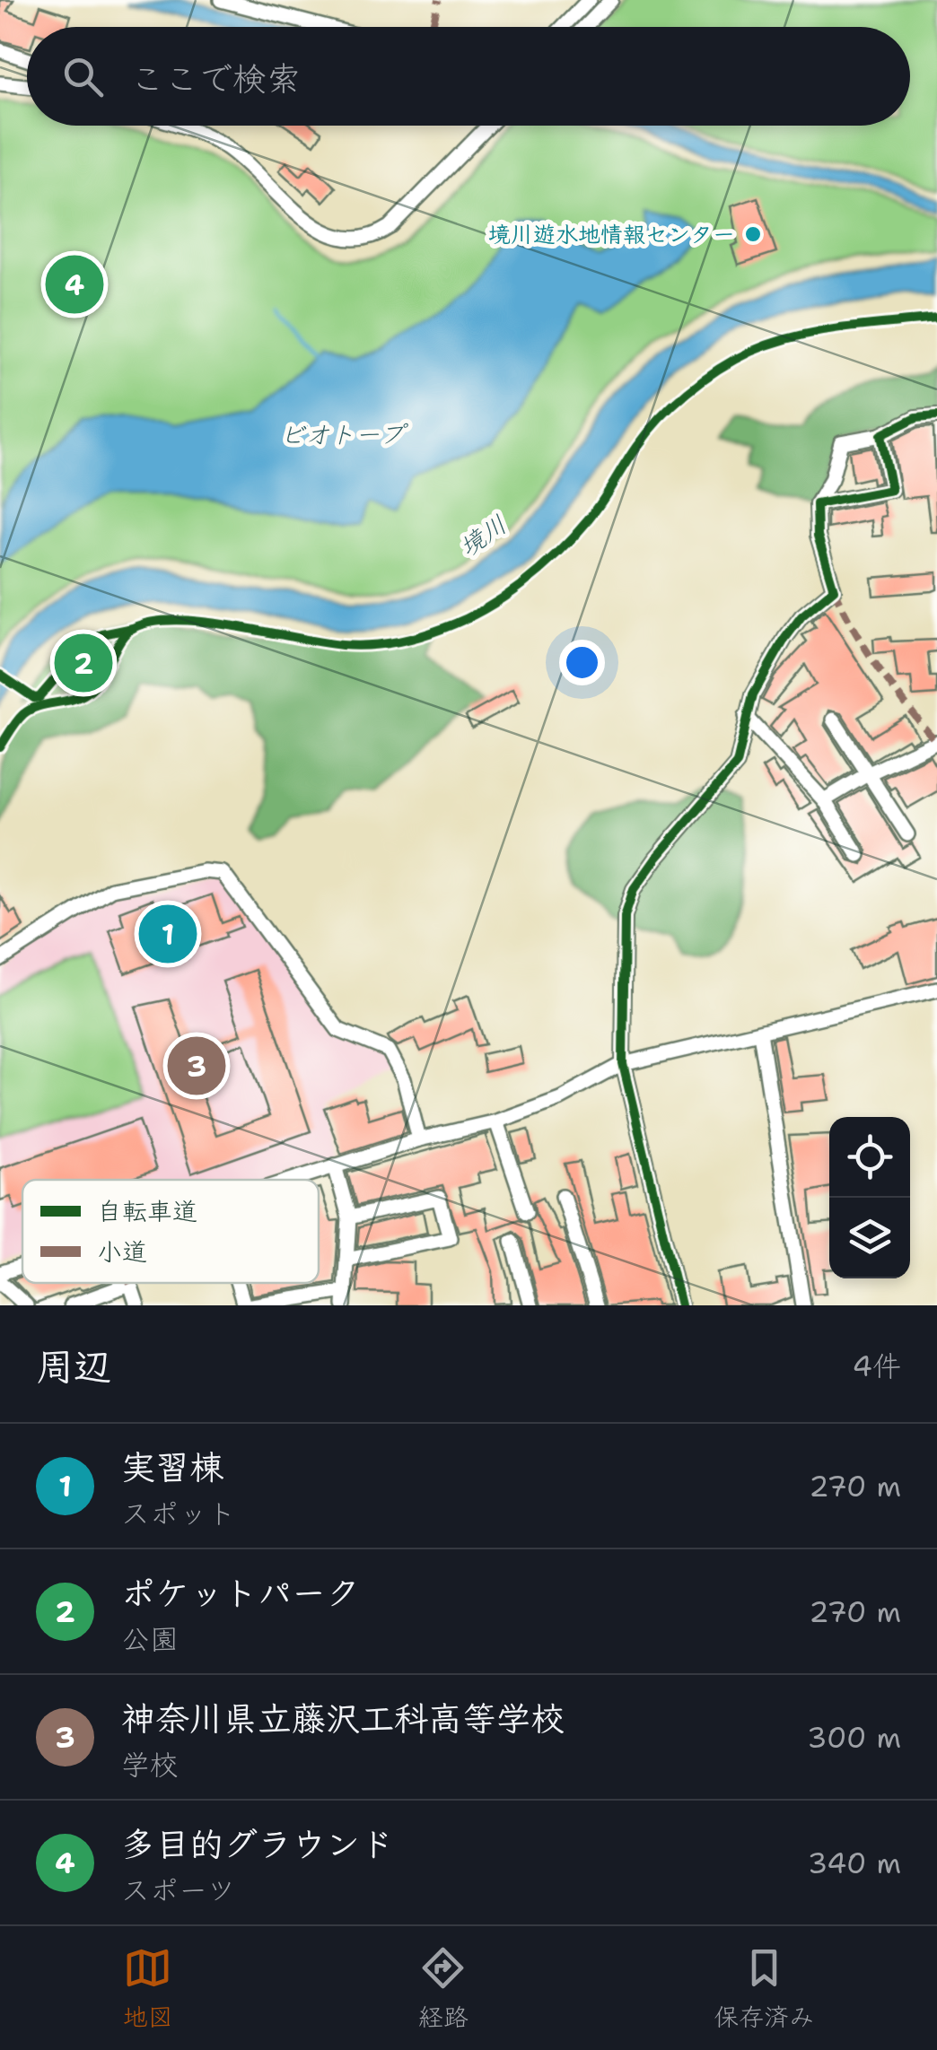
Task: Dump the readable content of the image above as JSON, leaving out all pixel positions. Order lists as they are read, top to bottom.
{
  "water": ["ビオトープ", "境川"],
  "places": ["境川遊水地情報センター"],
  "legend": ["自転車道", "小道"],
  "page": {
    "search": "ここで検索",
    "pins": [
      "4",
      "2",
      "1",
      "3"
    ],
    "heading": ["周辺", "4件"],
    "list": [
      {
        "mark": "1",
        "name": "実習棟",
        "note": "スポット",
        "value": "270 m"
      },
      {
        "mark": "2",
        "name": "ポケットパーク",
        "note": "公園",
        "value": "270 m"
      },
      {
        "mark": "3",
        "name": "神奈川県立藤沢工科高等学校",
        "note": "学校",
        "value": "300 m"
      },
      {
        "mark": "4",
        "name": "多目的グラウンド",
        "note": "スポーツ",
        "value": "340 m"
      }
    ],
    "nav": ["地図", "経路", "保存済み"]
  }
}
